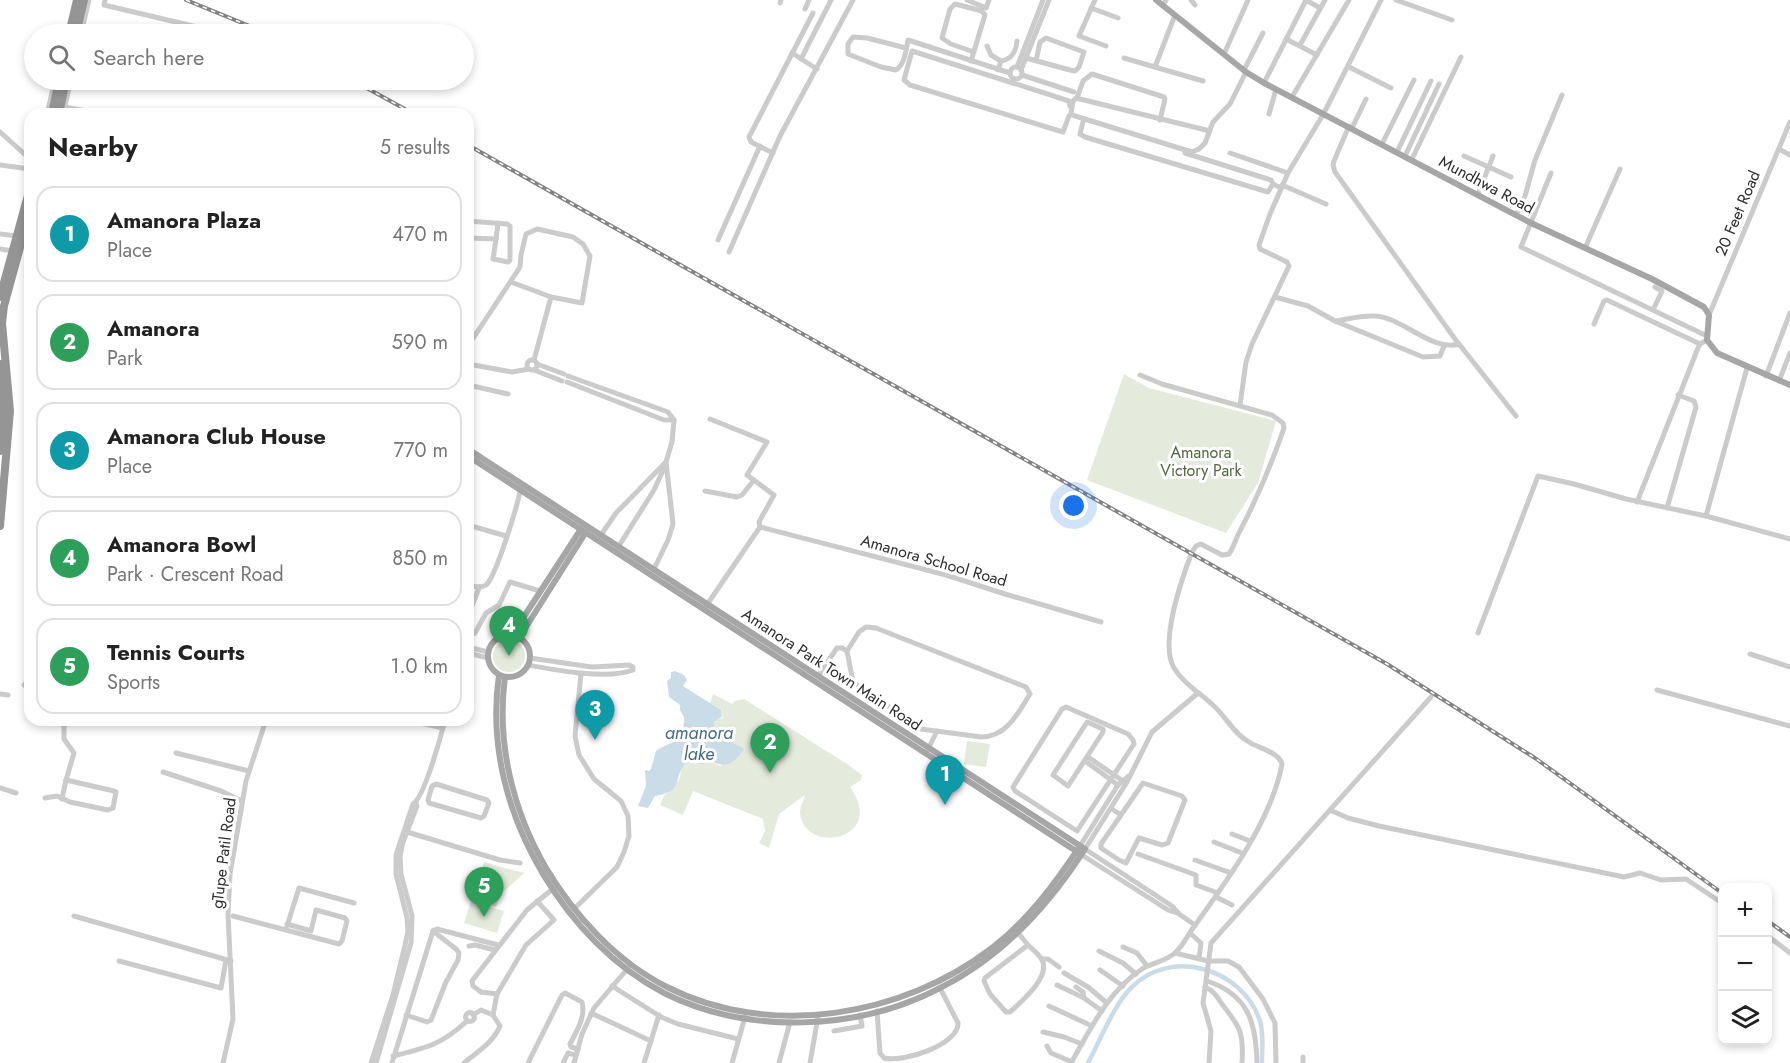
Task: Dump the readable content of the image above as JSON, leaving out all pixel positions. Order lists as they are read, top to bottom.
{
  "streets": {
    "main road": ["Mundhwa Road", "Amanora Park Town Main Road"],
    "street": ["20 Feet Road", "Amanora School Road", "gTupe Patil Road"]
  },
  "crossings": [
    ["Mundhwa Road", "20 Feet Road"]
  ],
  "water": ["amanora lake"],
  "parks": ["Amanora Victory Park"],
  "page": {
    "search": "Search here",
    "heading": ["Nearby", "5 results"],
    "list": [
      {
        "mark": "1",
        "name": "Amanora Plaza",
        "note": "Place",
        "value": "470 m"
      },
      {
        "mark": "2",
        "name": "Amanora",
        "note": "Park",
        "value": "590 m"
      },
      {
        "mark": "3",
        "name": "Amanora Club House",
        "note": "Place",
        "value": "770 m"
      },
      {
        "mark": "4",
        "name": "Amanora Bowl",
        "note": "Park · Crescent Road",
        "value": "850 m"
      },
      {
        "mark": "5",
        "name": "Tennis Courts",
        "note": "Sports",
        "value": "1.0 km"
      }
    ],
    "pins": [
      "4",
      "3",
      "2",
      "1",
      "5"
    ],
    "map_buttons": ["+", "−"]
  }
}
